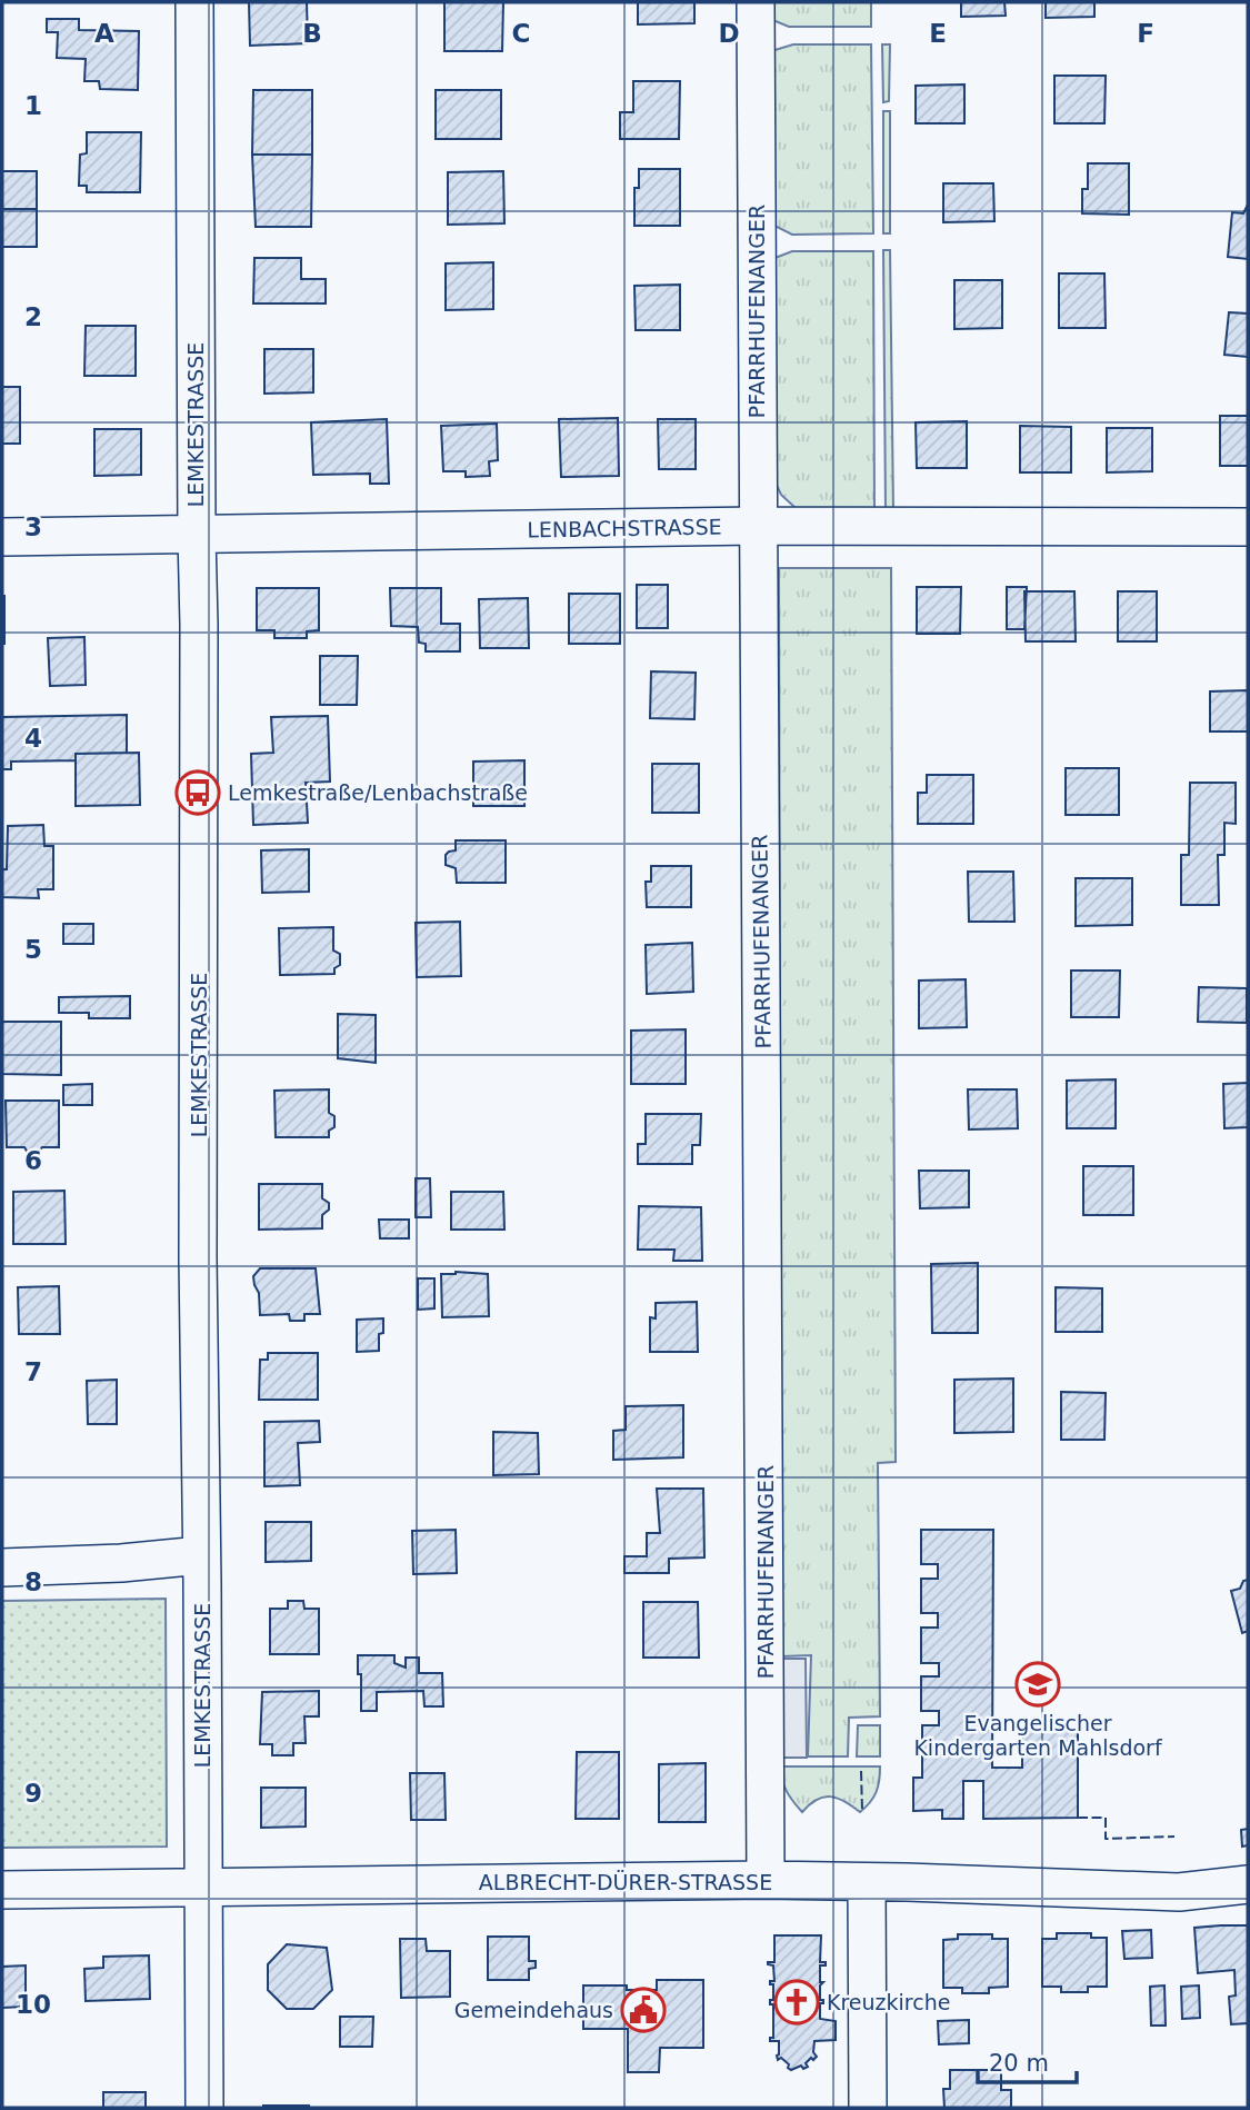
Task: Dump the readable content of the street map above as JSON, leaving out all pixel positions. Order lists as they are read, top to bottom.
{
  "streets": {
    "street": [
      "PFARRHUFENANGER",
      "LEMKESTRASSE",
      "LENBACHSTRASSE",
      "ALBRECHT-DÜRER-STRASSE"
    ]
  },
  "crossings": [
    ["PFARRHUFENANGER", "LENBACHSTRASSE"],
    ["PFARRHUFENANGER", "ALBRECHT-DÜRER-STRASSE"],
    ["LEMKESTRASSE", "LENBACHSTRASSE"],
    ["LEMKESTRASSE", "ALBRECHT-DÜRER-STRASSE"]
  ],
  "places": {
    "bus stop": ["Lemkestraße/Lenbachstraße"],
    "school or university": ["Evangelischer Kindergarten Mahlsdorf"],
    "church": ["Kreuzkirche"],
    "public building": ["Gemeindehaus"]
  },
  "scale_bar": "20 m",
  "grid": {
    "columns": [
      "A",
      "B",
      "C",
      "D",
      "E",
      "F"
    ],
    "rows": [
      "1",
      "2",
      "3",
      "4",
      "5",
      "6",
      "7",
      "8",
      "9",
      "10"
    ]
  }
}
